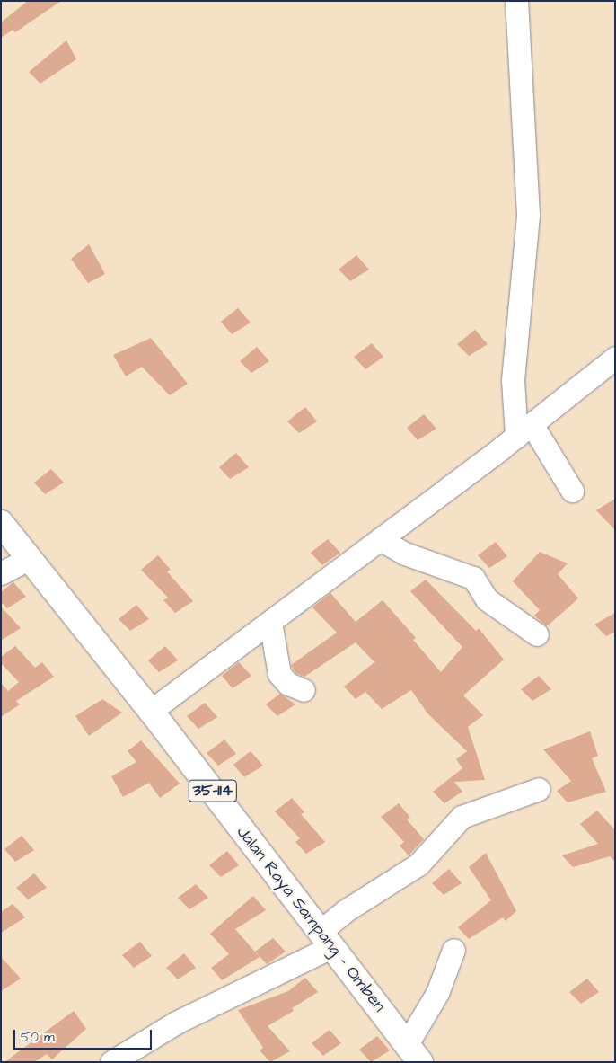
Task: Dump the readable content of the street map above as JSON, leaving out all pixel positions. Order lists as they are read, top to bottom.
{
  "streets": {
    "main road": ["35-114", "Jalan Raya Sampang - Omben"]
  },
  "scale_bar": "50 m"
}
